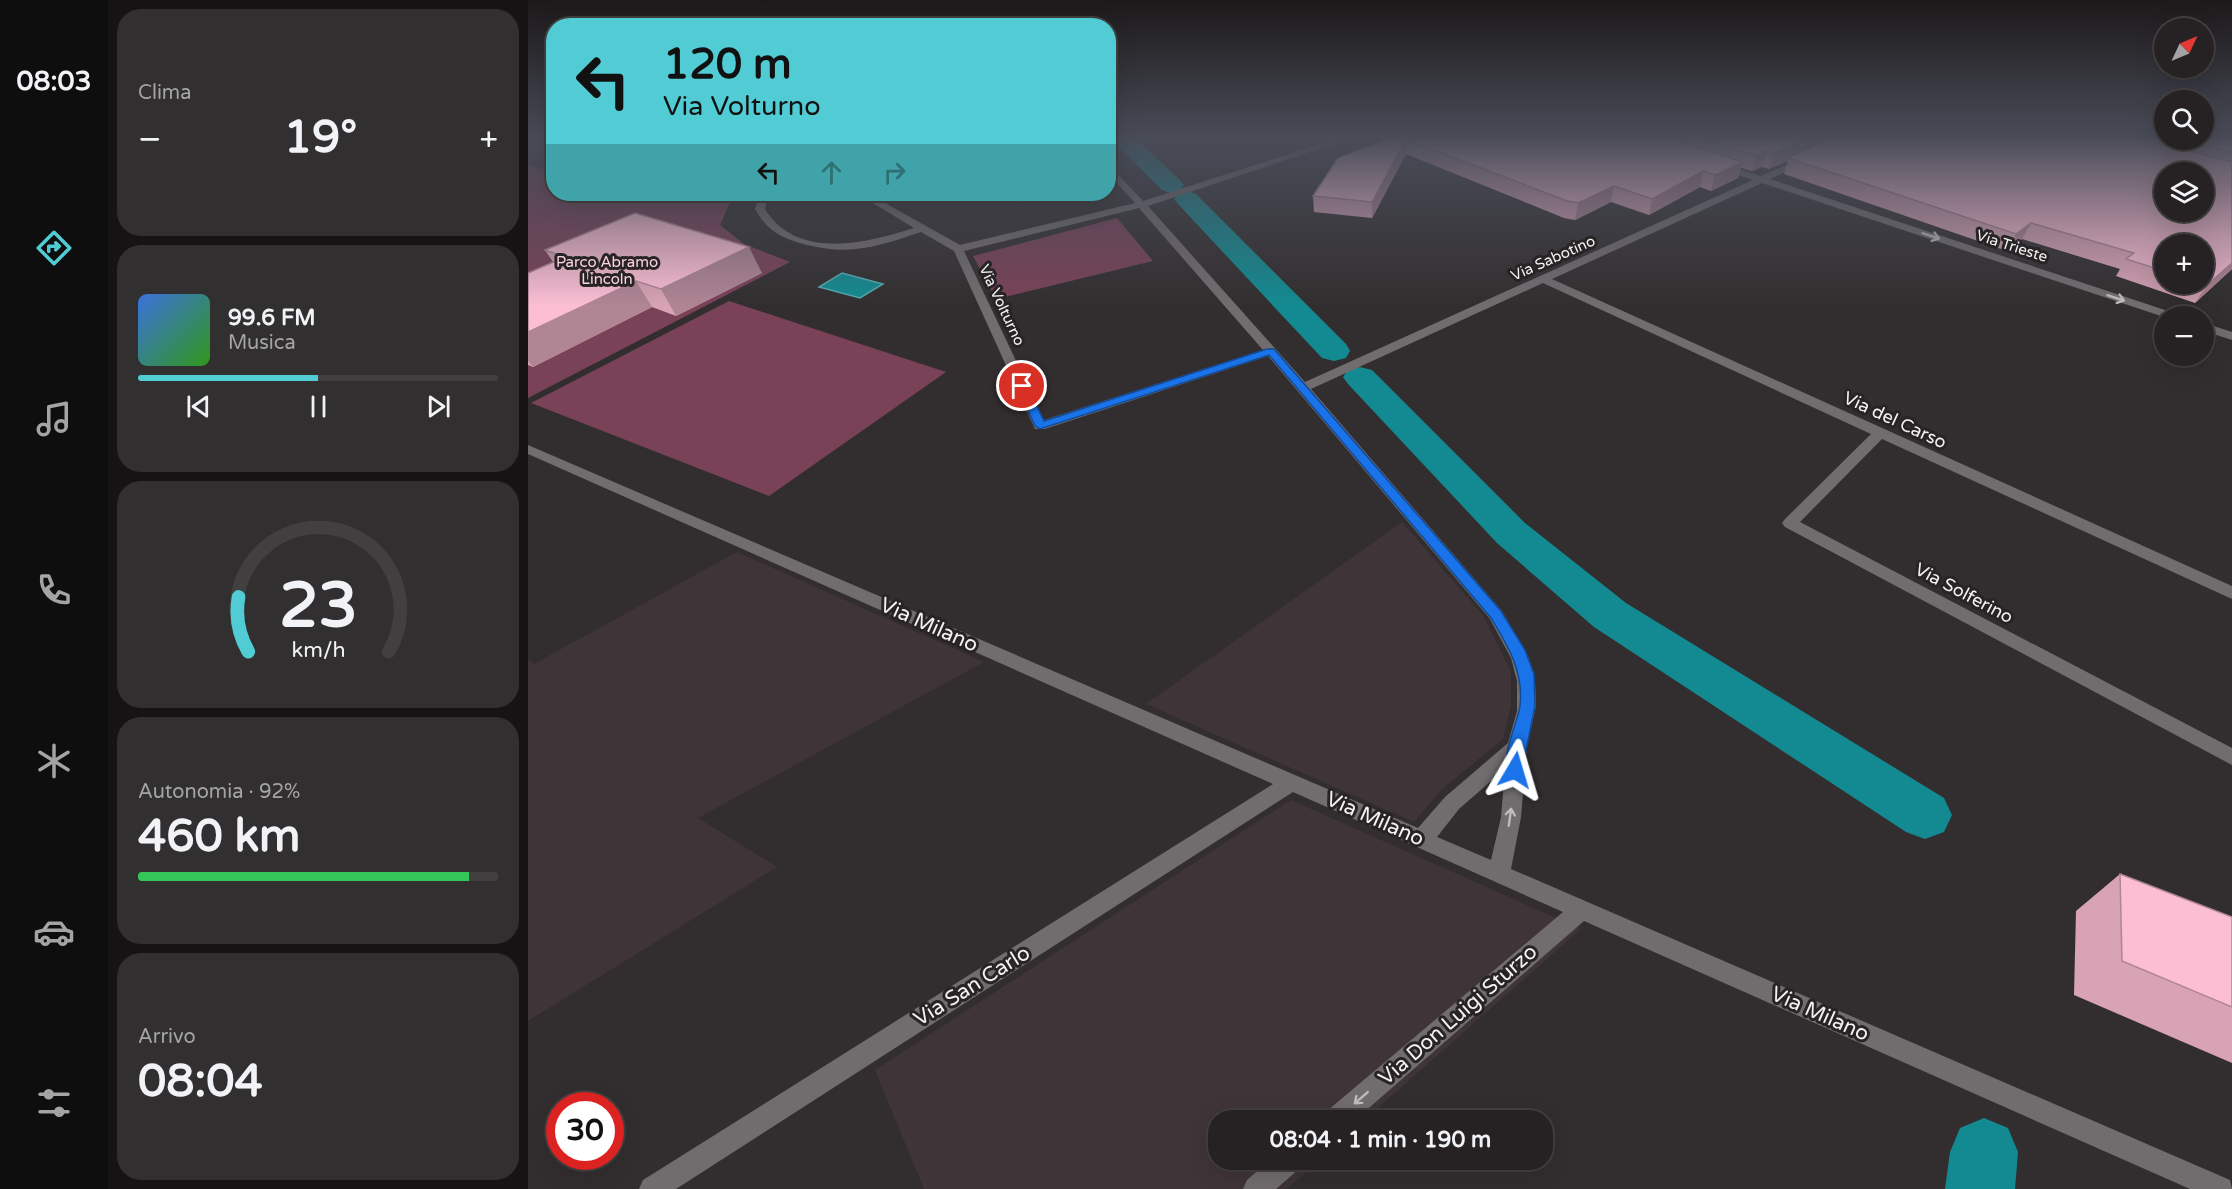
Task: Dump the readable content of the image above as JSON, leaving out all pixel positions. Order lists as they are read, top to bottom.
{
  "streets": {
    "street": [
      "Via Trieste",
      "Via Sabotino",
      "Via Volturno",
      "Via del Carso",
      "Via Solferino",
      "Via Milano",
      "Via San Carlo",
      "Via Don Luigi Sturzo"
    ]
  },
  "crossings": [
    ["Via Sabotino", "Via del Carso"],
    ["Via del Carso", "Via Solferino"],
    ["Via Milano", "Via San Carlo"],
    ["Via Milano", "Via Don Luigi Sturzo"]
  ],
  "one_way": ["Via Trieste", "Via Don Luigi Sturzo"],
  "parks": ["Parco Abramo Lincoln"],
  "north": "top right",
  "page": {
    "tabs": "08:03",
    "tile": [
      "Clima",
      ["Autonomia · 92%", "460 km"],
      ["Arrivo", "08:04"]
    ],
    "map_buttons": ["+", "−"],
    "turn": ["120 m", "Via Volturno"],
    "heat": ["−", "19°", "+"],
    "song": ["99.6 FM", "Musica"],
    "limit": "30",
    "trip": "08:04 · 1 min · 190 m",
    "gauge": ["23", "km/h"]
  }
}
